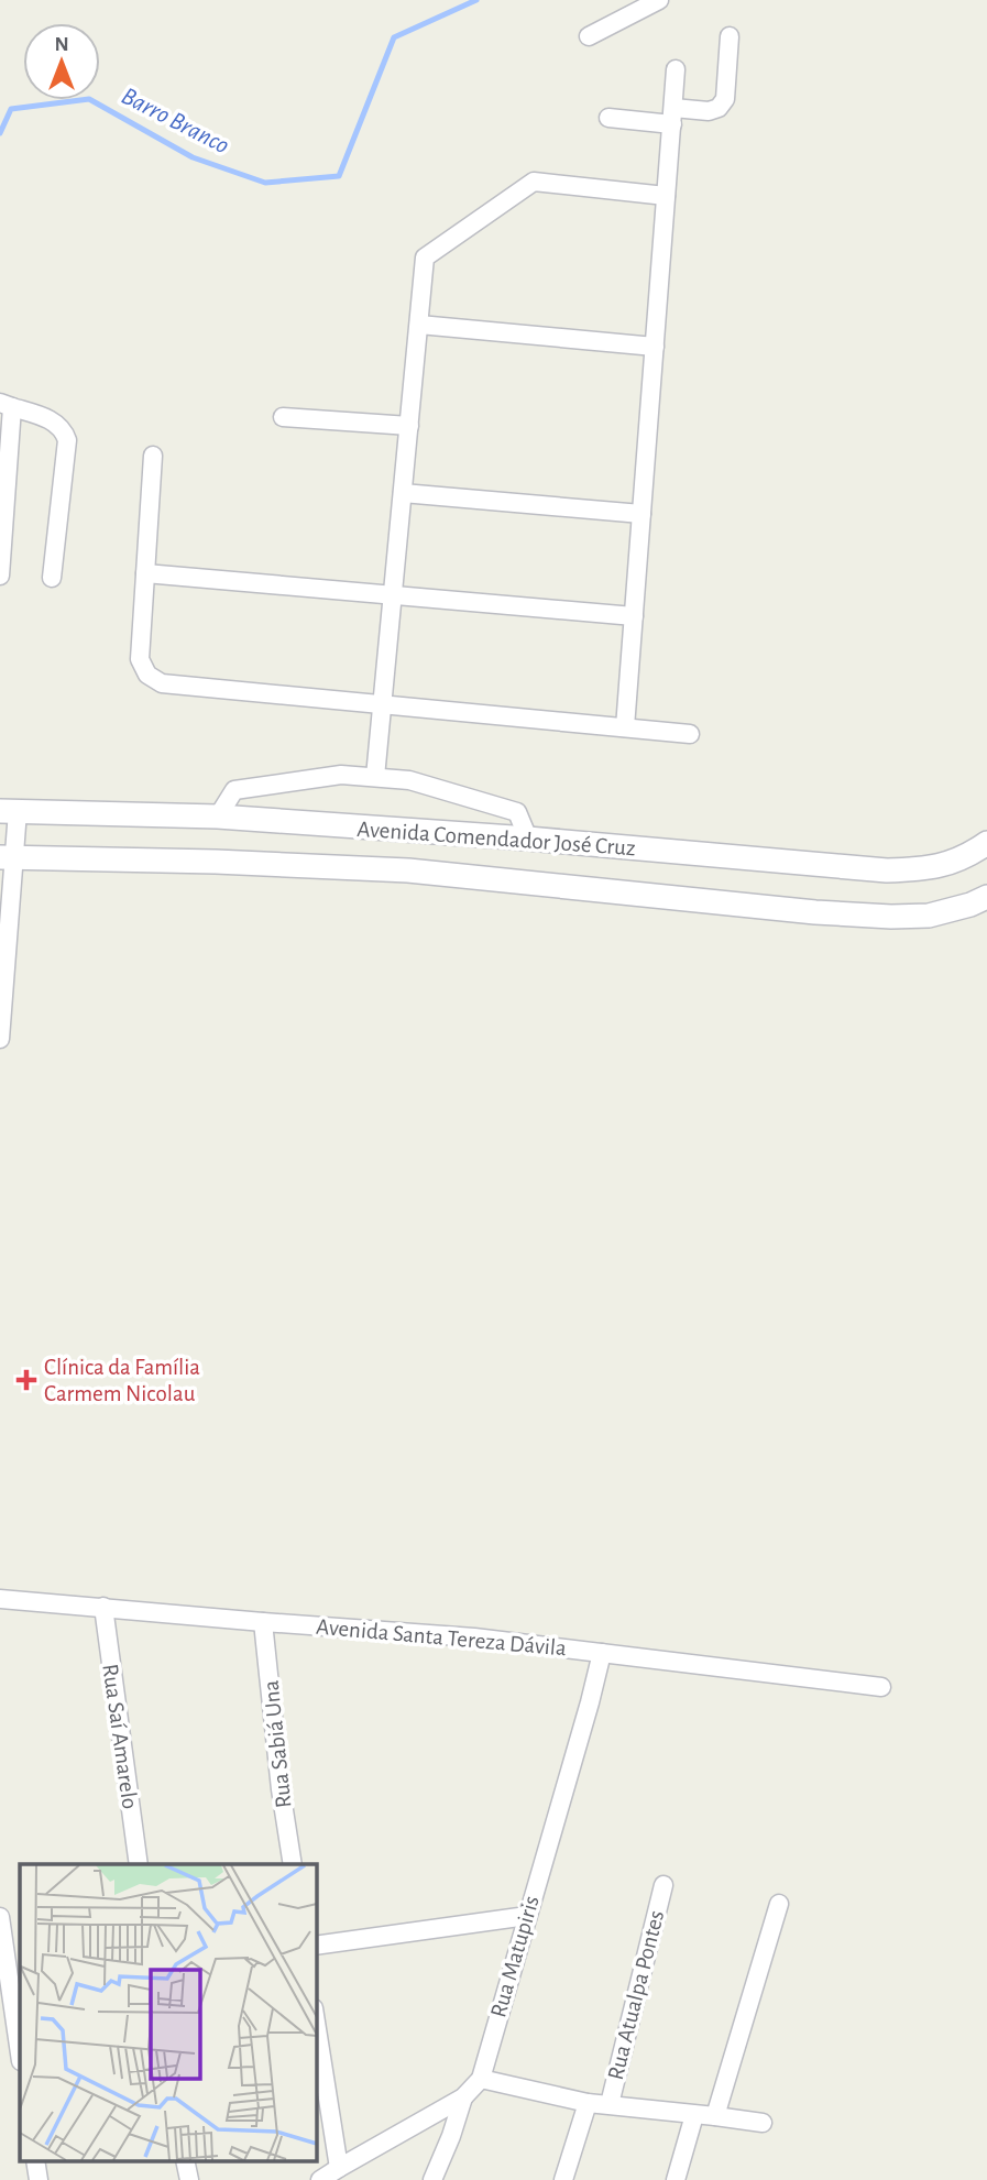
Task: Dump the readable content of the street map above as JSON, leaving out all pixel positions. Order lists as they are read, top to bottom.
{
  "streets": {
    "street": [
      "Avenida Comendador José Cruz",
      "Avenida Santa Tereza Dávila",
      "Rua Saí Amarelo",
      "Rua Sabiá Una",
      "Rua Matupiris",
      "Rua Atualpa Pontes"
    ]
  },
  "crossings": [
    ["Avenida Santa Tereza Dávila", "Rua Saí Amarelo"],
    ["Avenida Santa Tereza Dávila", "Rua Sabiá Una"],
    ["Avenida Santa Tereza Dávila", "Rua Matupiris"]
  ],
  "water": ["Barro Branco"],
  "places": {
    "health": ["Clínica da Família Carmem Nicolau"]
  },
  "north": "top"
}
